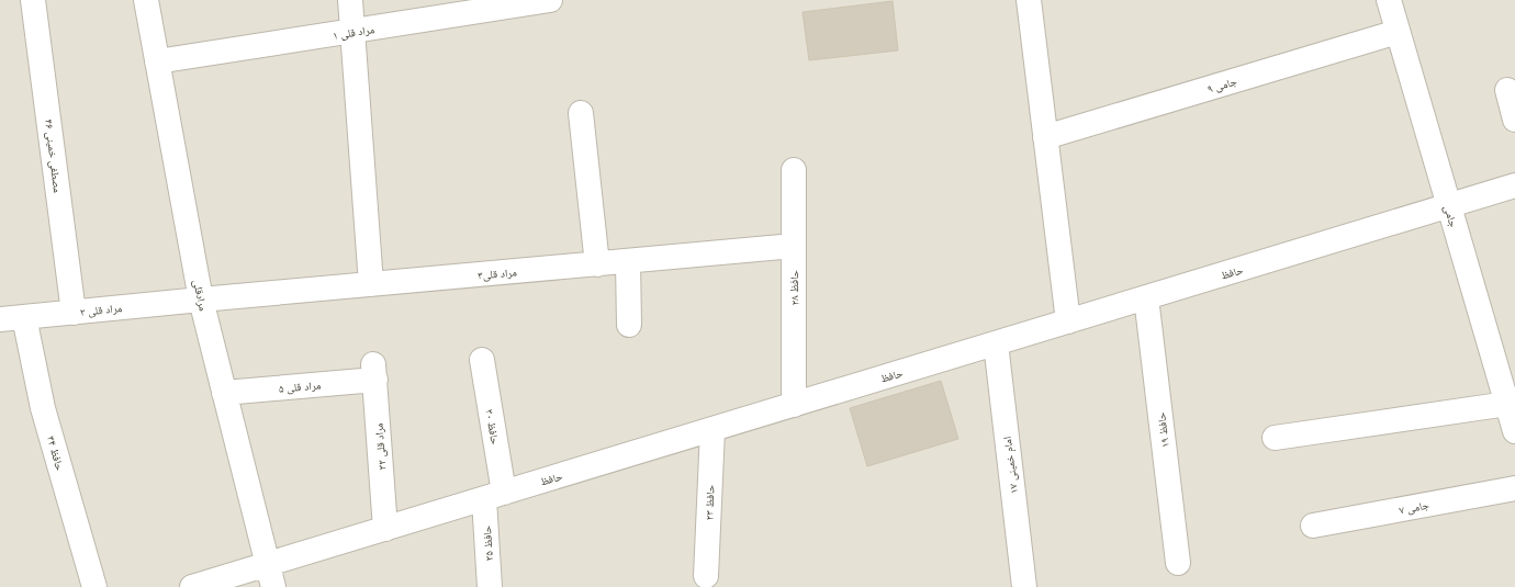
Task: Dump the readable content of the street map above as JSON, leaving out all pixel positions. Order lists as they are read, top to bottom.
{
  "streets": {
    "street": [
      "مراد قلی ۱",
      "جامی ۹",
      "مصطفی خمینی ۴۶",
      "جامی",
      "حافظ",
      "مراد قلی۳",
      "حافظ ۲۸",
      "مرادقلی",
      "مراد قلی ۲",
      "مراد قلی ۵",
      "حافظ ۳۰",
      "حافظ ۱۹",
      "مراد قلی ۳۲",
      "حافظ ۳۴",
      "امام خمینی ۱۷",
      "حافظ ۲۳",
      "جامی ۷",
      "حافظ ۲۵"
    ]
  },
  "crossings": [
    ["مراد قلی ۱", "مرادقلی"],
    ["جامی ۹", "جامی"],
    ["مصطفی خمینی ۴۶", "مراد قلی ۲"],
    ["جامی", "حافظ"],
    ["حافظ", "حافظ ۲۸"],
    ["حافظ", "مرادقلی"],
    ["حافظ", "حافظ ۳۰"],
    ["حافظ", "حافظ ۱۹"],
    ["حافظ", "مراد قلی ۳۲"],
    ["حافظ", "امام خمینی ۱۷"],
    ["حافظ", "حافظ ۲۳"],
    ["حافظ", "حافظ ۲۵"],
    ["مراد قلی۳", "حافظ ۲۸"],
    ["مراد قلی۳", "مرادقلی"],
    ["مراد قلی۳", "مراد قلی ۲"],
    ["مرادقلی", "مراد قلی ۲"],
    ["مرادقلی", "مراد قلی ۵"],
    ["مراد قلی ۲", "حافظ ۳۴"],
    ["مراد قلی ۵", "مراد قلی ۳۲"],
    ["حافظ ۳۰", "حافظ ۲۵"]
  ]
}
